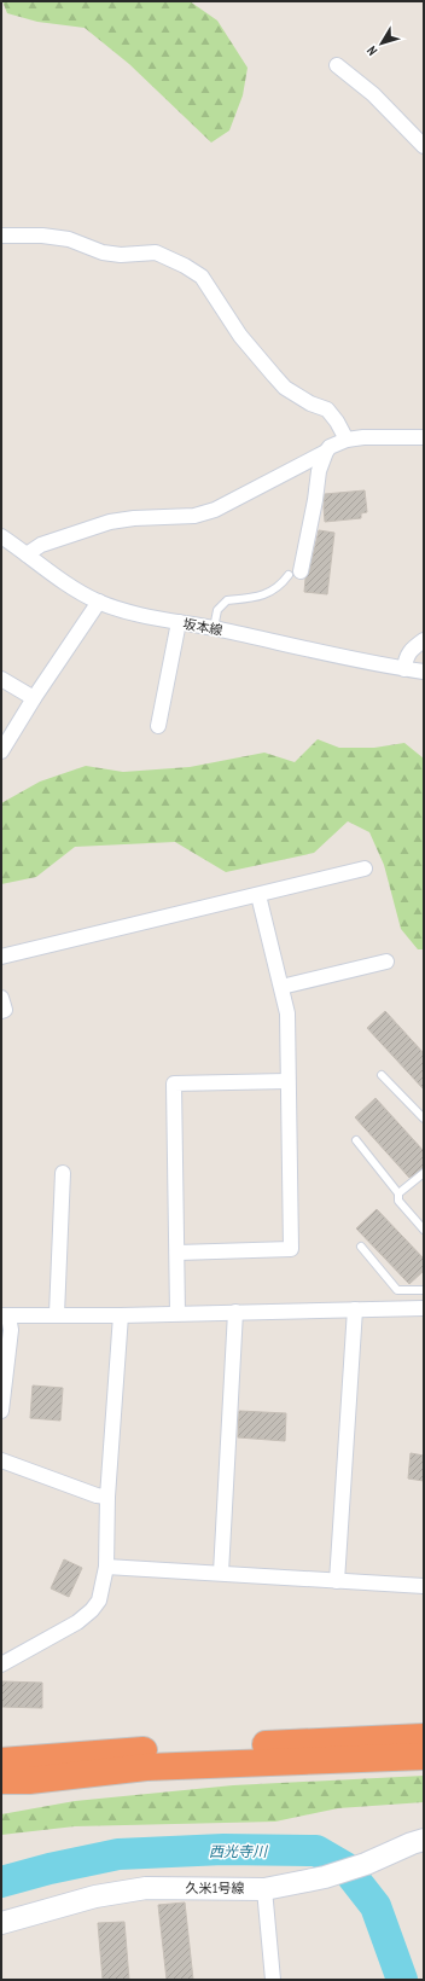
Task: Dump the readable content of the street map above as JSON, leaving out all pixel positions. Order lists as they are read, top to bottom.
{
  "streets": {
    "street": ["坂本線", "久米1号線"]
  },
  "water": ["西光寺川"],
  "north": "bottom left"
}
